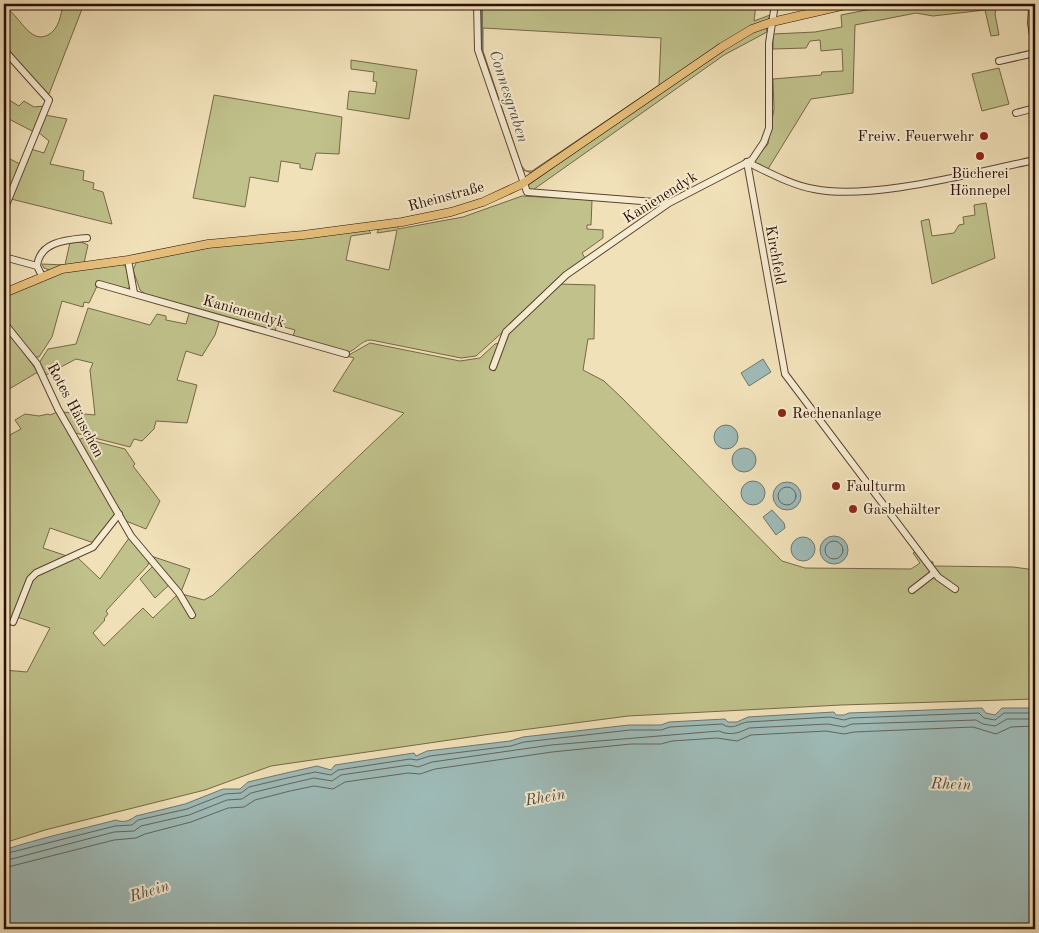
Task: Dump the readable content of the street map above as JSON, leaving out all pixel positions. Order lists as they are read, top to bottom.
{
  "streets": {
    "main road": ["Rheinstraße"],
    "street": ["Kanienendyk", "Kirchfeld", "Rotes Häuschen"]
  },
  "crossings": [
    ["Rheinstraße", "Kanienendyk"],
    ["Kanienendyk", "Kirchfeld"]
  ],
  "water": ["Connesgraben", "Rhein"],
  "places": [
    "Freiw. Feuerwehr",
    "Bücherei Hönnepel",
    "Rechenanlage",
    "Faulturm",
    "Gasbehälter"
  ]
}
